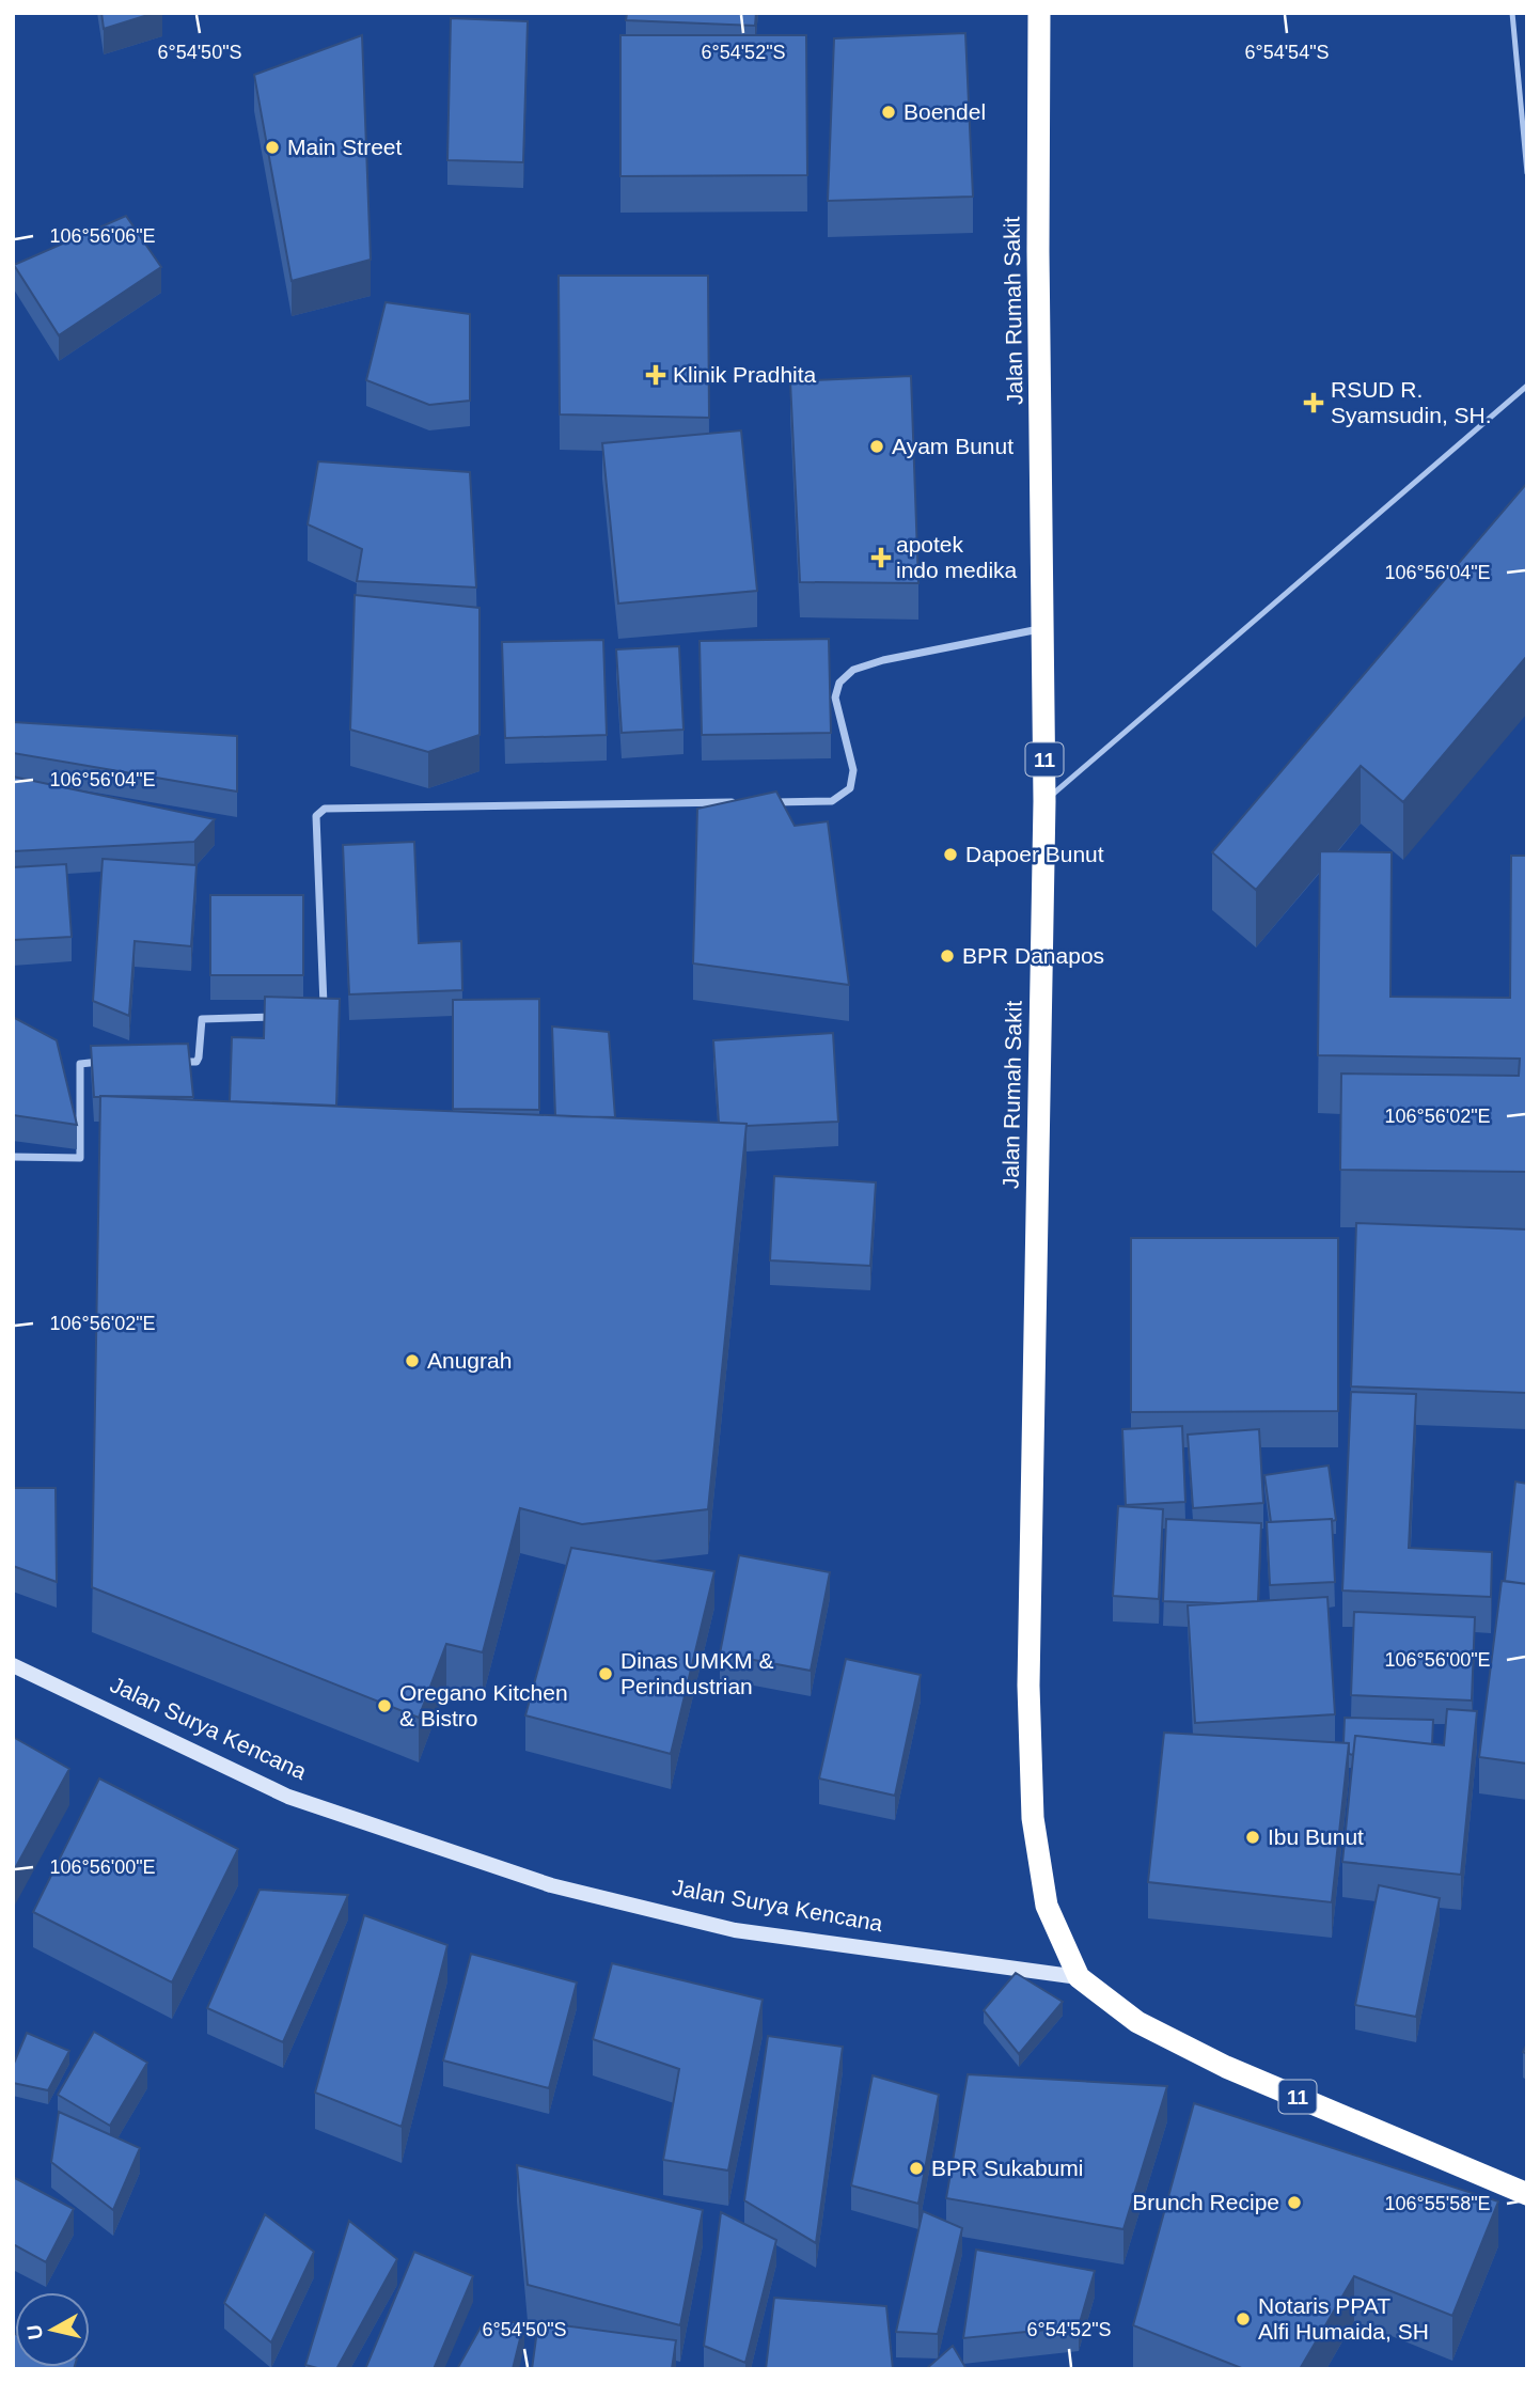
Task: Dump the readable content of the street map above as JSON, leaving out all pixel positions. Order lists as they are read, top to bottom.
{
  "streets": {
    "highway": ["Jalan Rumah Sakit", "11", "Jalan Surya Kencana"]
  },
  "crossings": [
    ["Jalan Rumah Sakit", "Jalan Surya Kencana"]
  ],
  "places": {
    "other": [
      "Boendel",
      "Main Street",
      "Ayam Bunut",
      "Dapoer Bunut",
      "BPR Danapos",
      "Anugrah",
      "Dinas UMKM & Perindustrian",
      "Oregano Kitchen & Bistro",
      "Ibu Bunut",
      "BPR Sukabumi",
      "Brunch Recipe",
      "Notaris PPAT Alfi Humaida, SH"
    ],
    "health": ["Klinik Pradhita", "RSUD R. Syamsudin, SH.", "apotek indo medika"]
  },
  "north": "left",
  "coordinates": [
    "6°54'50\"S",
    "6°54'52\"S",
    "6°54'54\"S",
    "106°56'06\"E",
    "106°56'04\"E",
    "106°56'02\"E",
    "106°56'00\"E",
    "106°55'58\"E"
  ]
}
